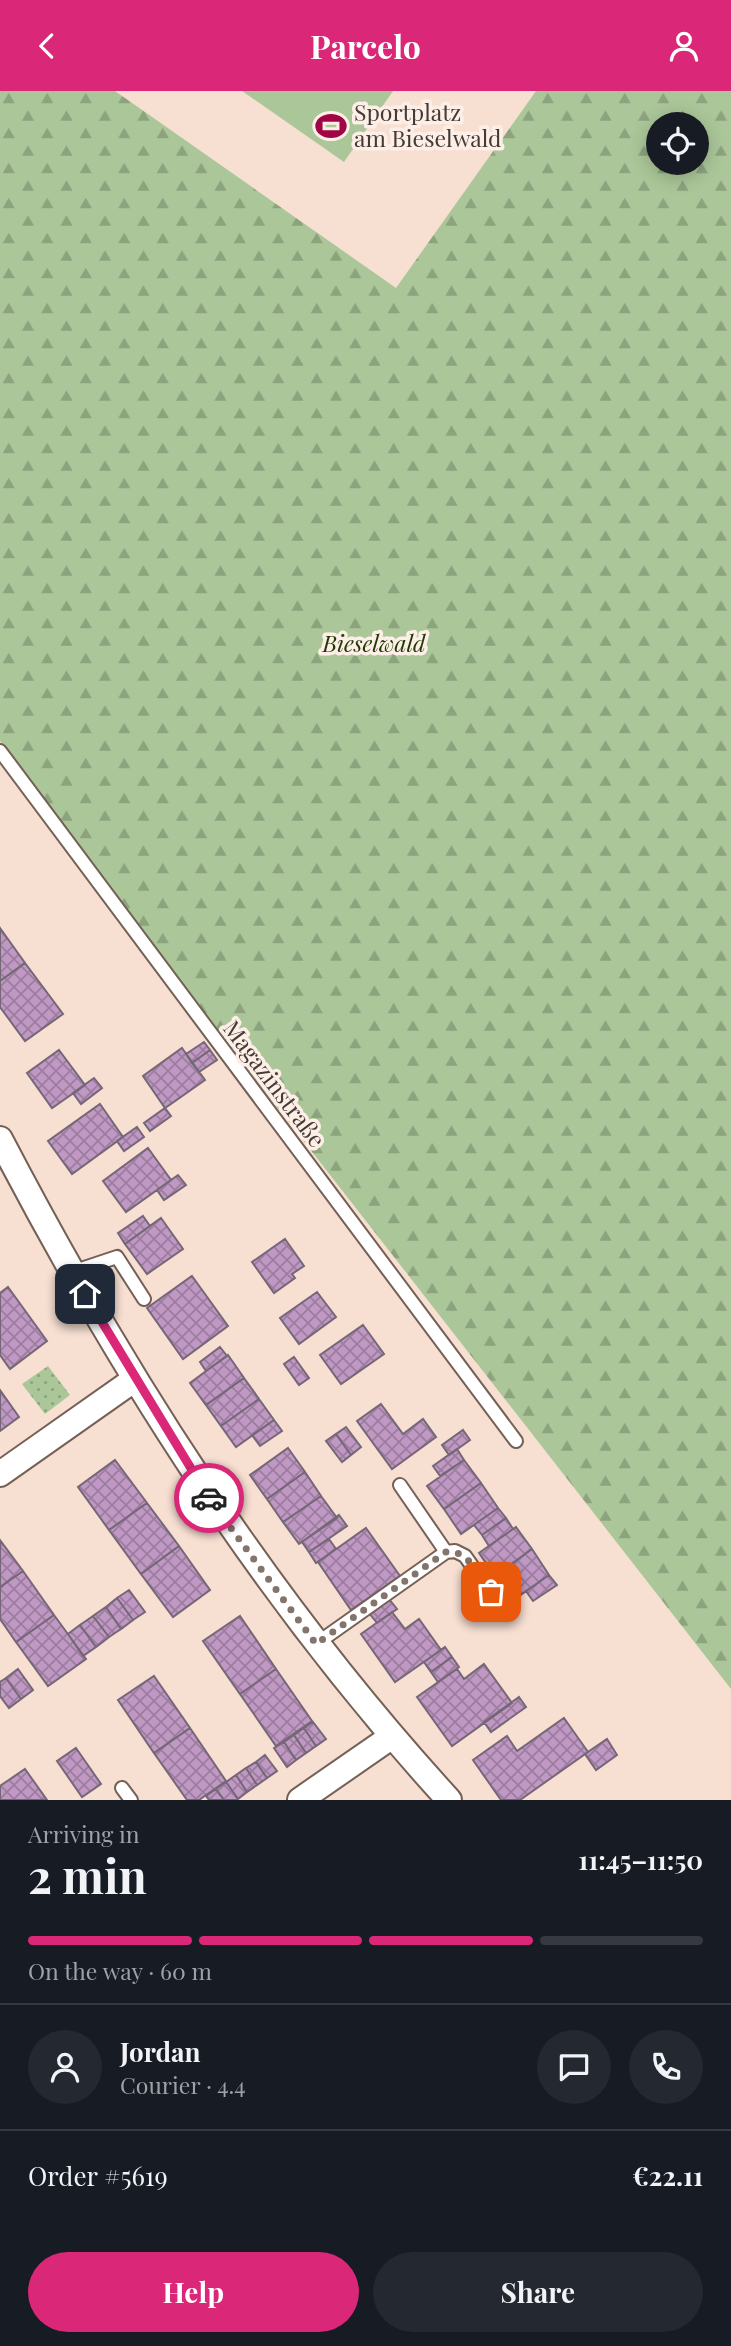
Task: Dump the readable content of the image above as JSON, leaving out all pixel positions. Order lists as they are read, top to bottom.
{
  "streets": {
    "lane": ["Magazinstraße"]
  },
  "parks": ["Bieselwald"],
  "places": {
    "sports": ["Sportplatz am Bieselwald"]
  },
  "page": {
    "header": "Parcelo",
    "heading": ["2 min", "Arriving in", "11:45–11:50"],
    "panel": [
      "Jordan",
      "Courier · 4.4",
      "Order #5619",
      "€22.11"
    ],
    "bar": "On the way · 60 m",
    "buttons": ["Help", "Share"]
  }
}
